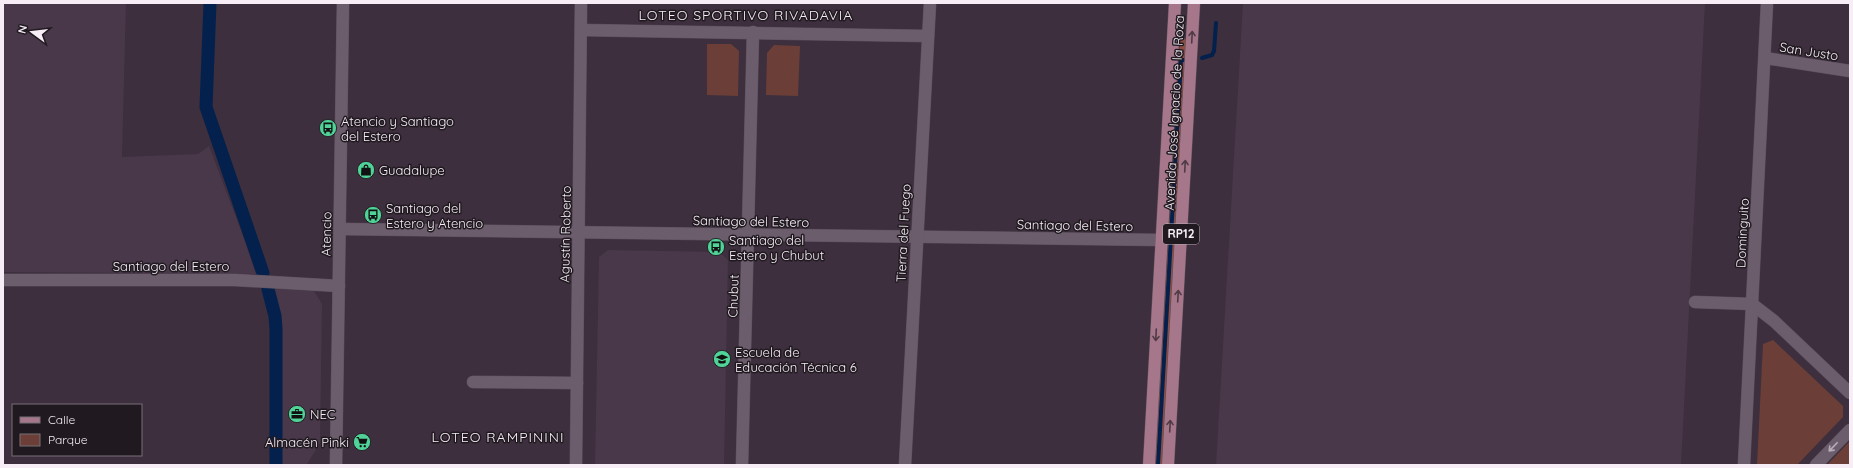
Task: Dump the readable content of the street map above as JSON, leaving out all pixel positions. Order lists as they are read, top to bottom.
{
  "streets": {
    "main road": ["Avenida José Ignacio de la Roza", "RP12"],
    "street": [
      "San Justo",
      "Santiago del Estero",
      "Tierra del Fuego",
      "Dominguito",
      "Atencio",
      "Agustín Roberto",
      "Chubut"
    ]
  },
  "crossings": [
    ["San Justo", "Dominguito"],
    ["Avenida José Ignacio de la Roza", "Santiago del Estero"],
    ["Santiago del Estero", "Tierra del Fuego"],
    ["Santiago del Estero", "Atencio"],
    ["Santiago del Estero", "Agustín Roberto"],
    ["Santiago del Estero", "Chubut"]
  ],
  "districts": ["LOTEO SPORTIVO RIVADAVIA", "LOTEO RAMPININI"],
  "places": {
    "bus stop": ["Atencio y Santiago del Estero", "Santiago del Estero y Atencio", "Santiago del Estero y Chubut"],
    "shop": ["Guadalupe"],
    "school or university": ["Escuela de Educación Técnica 6"],
    "office": ["NEC"],
    "supermarket": ["Almacén Pinki"]
  },
  "legend": ["Calle", "Parque"],
  "north": "left"
}
